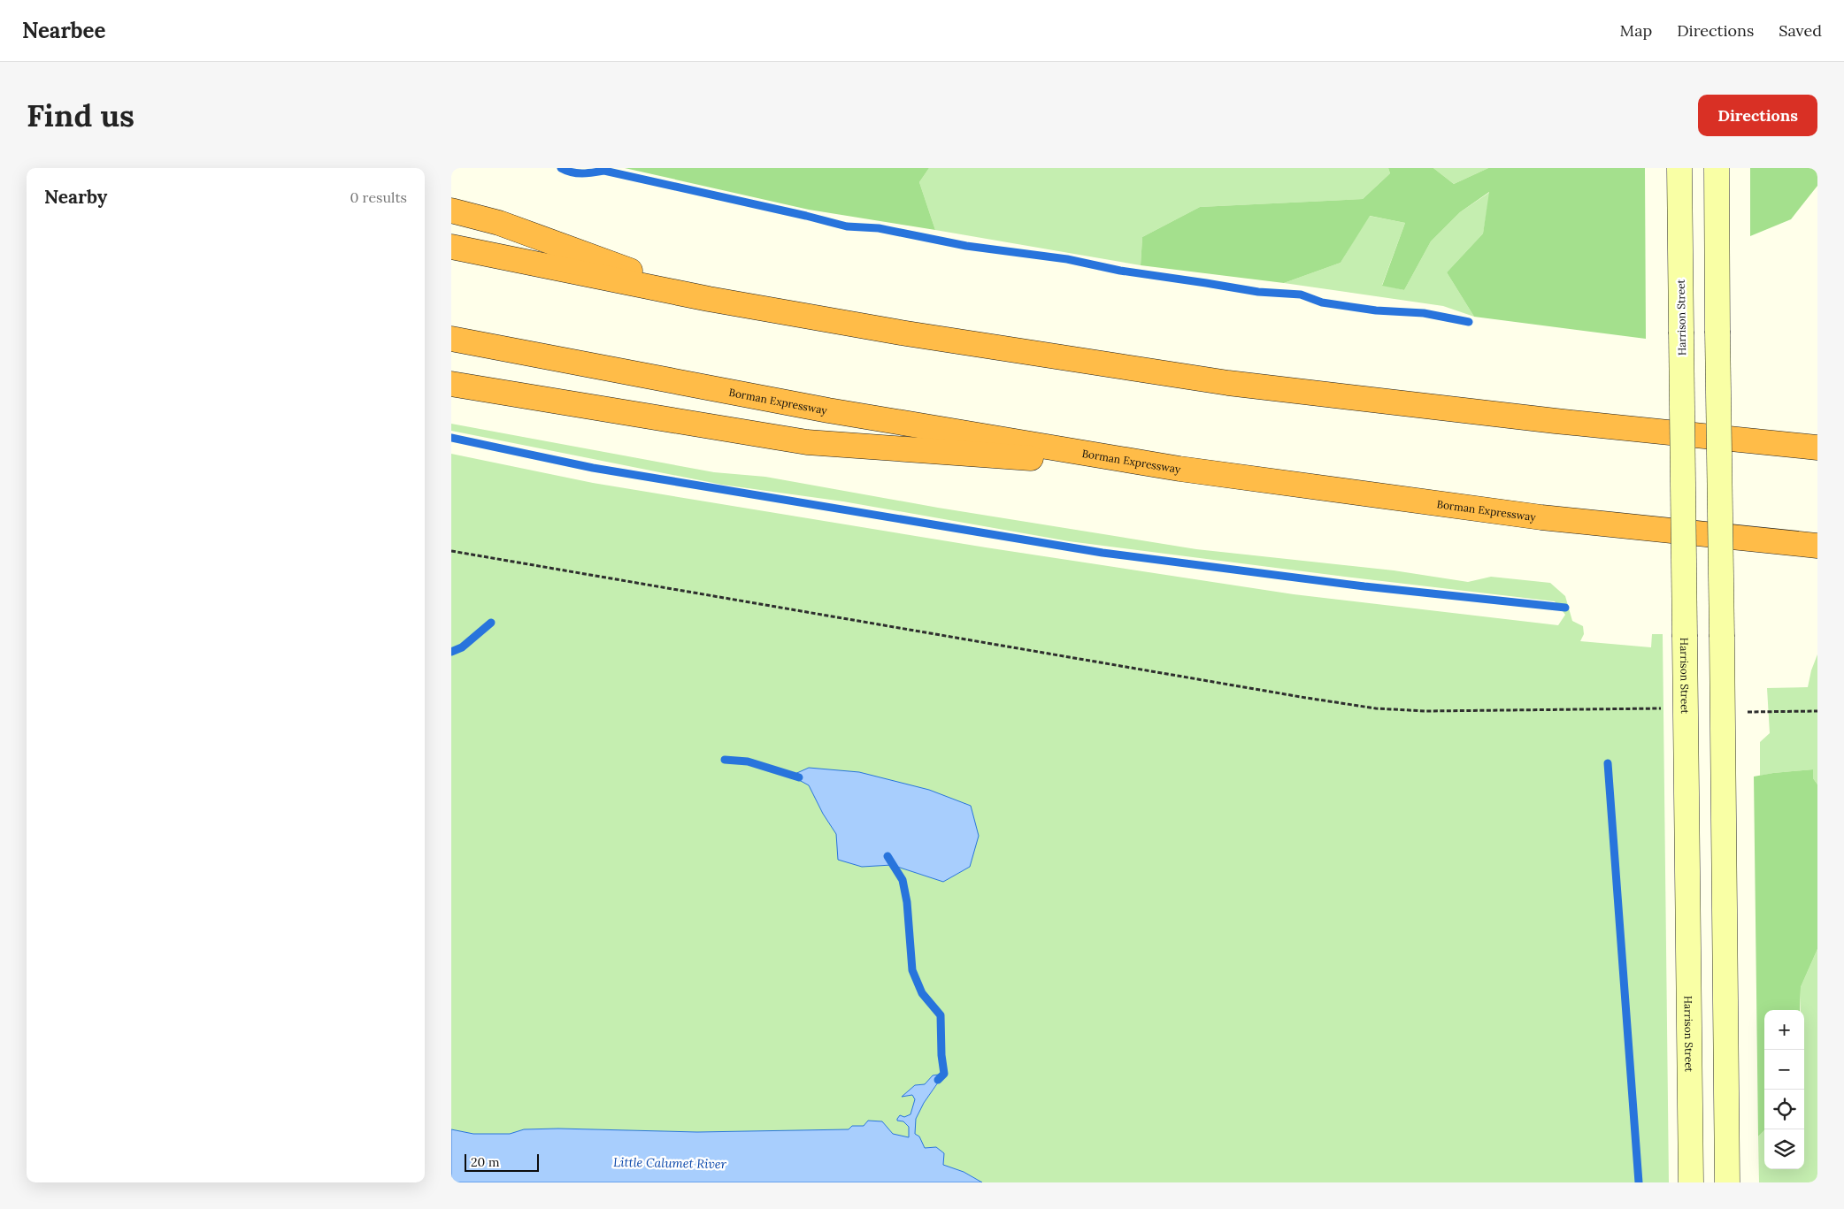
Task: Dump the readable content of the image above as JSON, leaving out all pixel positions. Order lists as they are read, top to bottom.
{
  "streets": {
    "highway": ["Borman Expressway"],
    "street": ["Harrison Street"]
  },
  "water": ["Little Calumet River"],
  "scale_bar": "20 m",
  "page": {
    "header": "Nearbee",
    "nav": ["Map", "Directions", "Saved"],
    "buttons": "Directions",
    "title": "Find us",
    "heading": ["Nearby", "0 results"],
    "map_buttons": ["+", "−"],
    "scale": "20 m"
  }
}
